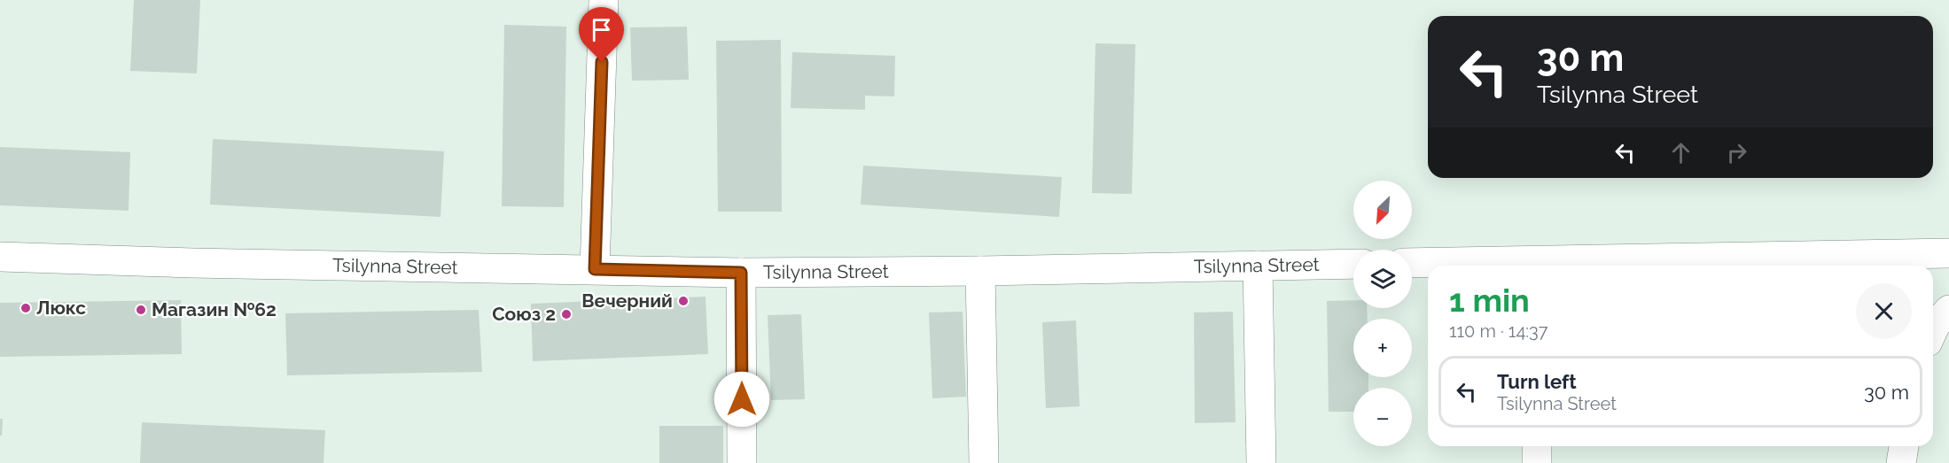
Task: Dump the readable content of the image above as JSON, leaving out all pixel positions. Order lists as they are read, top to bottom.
{
  "streets": {
    "street": ["Tsilynna Street"]
  },
  "places": [
    "Вечерний",
    "Люкс",
    "Магазин №62",
    "Союз 2"
  ],
  "north": "bottom left",
  "page": {
    "turn": ["30 m", "Tsilynna Street"],
    "map_buttons": ["+", "−"],
    "heading": ["1 min", "110 m · 14:37"],
    "list": [
      {
        "name": "Turn left",
        "note": "Tsilynna Street",
        "value": "30 m"
      }
    ]
  }
}
